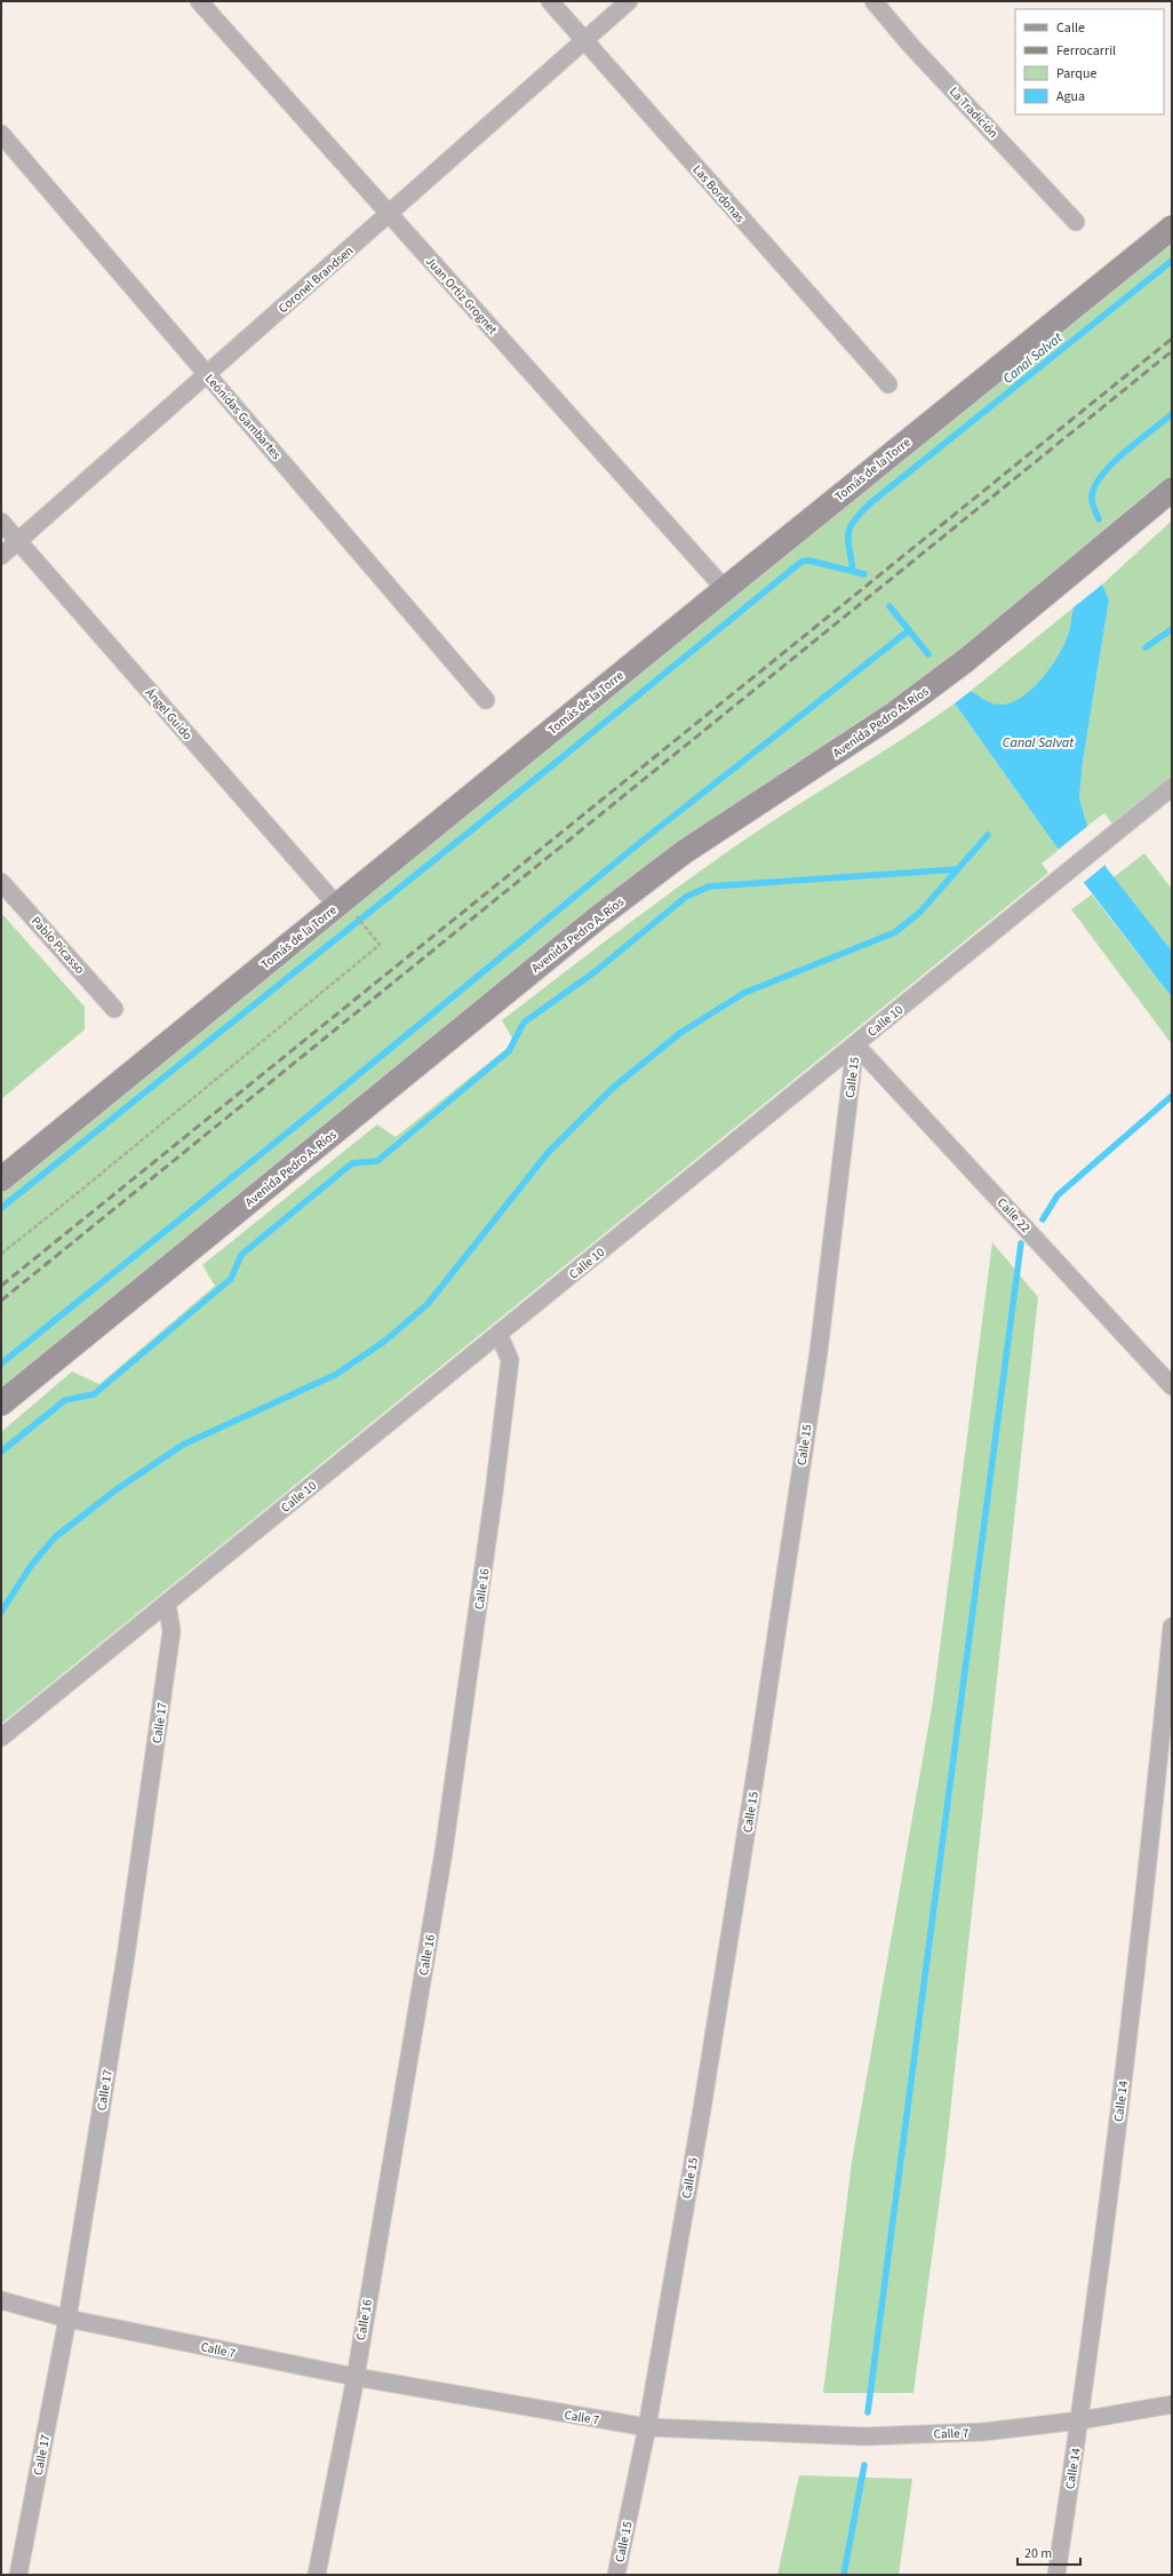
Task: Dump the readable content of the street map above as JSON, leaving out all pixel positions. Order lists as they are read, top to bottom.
{
  "streets": {
    "street": [
      "La Tradición",
      "Las Bordonas",
      "Coronel Brandsen",
      "Juan Ortiz Grognet",
      "Leónidas Gambartes",
      "Tomás de la Torre",
      "Ángel Guido",
      "Avenida Pedro A. Ríos",
      "Pablo Picasso",
      "Calle 10",
      "Calle 15",
      "Calle 22",
      "Calle 16",
      "Calle 17",
      "Calle 14",
      "Calle 7"
    ]
  },
  "crossings": [
    ["Las Bordonas", "Coronel Brandsen"],
    ["Coronel Brandsen", "Juan Ortiz Grognet"],
    ["Coronel Brandsen", "Leónidas Gambartes"],
    ["Coronel Brandsen", "Ángel Guido"],
    ["Juan Ortiz Grognet", "Tomás de la Torre"],
    ["Tomás de la Torre", "Ángel Guido"],
    ["Calle 10", "Calle 15"],
    ["Calle 10", "Calle 22"],
    ["Calle 10", "Calle 16"],
    ["Calle 10", "Calle 17"],
    ["Calle 15", "Calle 22"],
    ["Calle 15", "Calle 7"],
    ["Calle 16", "Calle 7"],
    ["Calle 17", "Calle 7"],
    ["Calle 14", "Calle 7"]
  ],
  "water": ["Canal Salvat"],
  "legend": [
    "Calle",
    "Ferrocarril",
    "Parque",
    "Agua"
  ],
  "scale_bar": "20 m"
}
